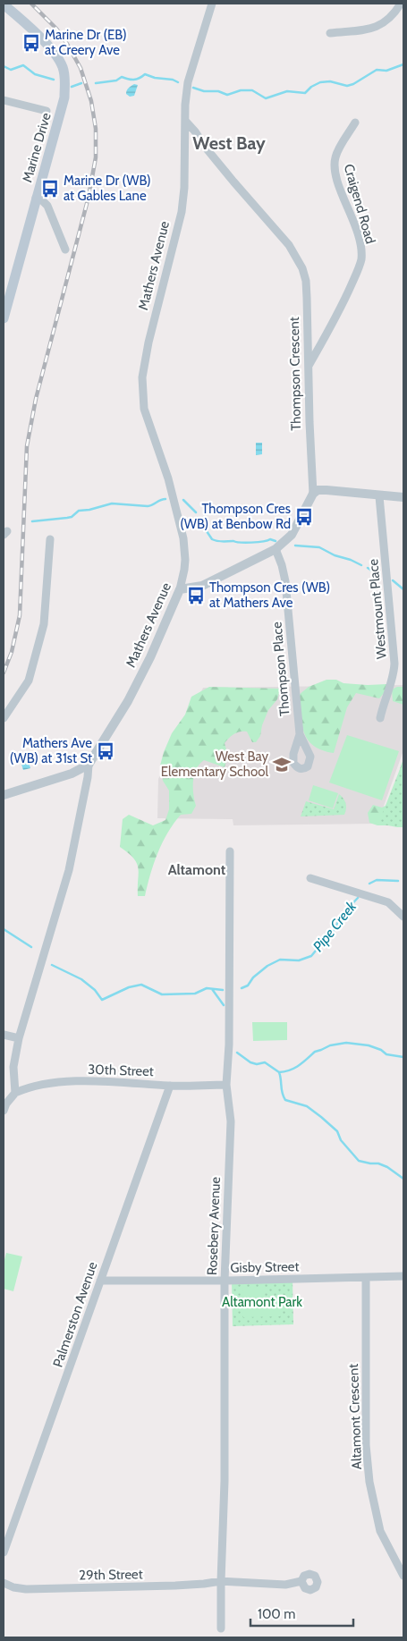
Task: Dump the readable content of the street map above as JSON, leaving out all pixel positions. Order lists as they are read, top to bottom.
{
  "streets": {
    "main road": ["Marine Drive"],
    "street": [
      "Craigend Road",
      "Mathers Avenue",
      "Thompson Crescent",
      "Westmount Place",
      "Thompson Place",
      "30th Street",
      "Rosebery Avenue",
      "Gisby Street",
      "Palmerston Avenue",
      "Altamont Crescent",
      "29th Street"
    ]
  },
  "crossings": [
    ["Craigend Road", "Thompson Crescent"],
    ["Mathers Avenue", "Thompson Crescent"],
    ["Mathers Avenue", "30th Street"],
    ["Thompson Crescent", "Thompson Place"],
    ["30th Street", "Rosebery Avenue"],
    ["30th Street", "Palmerston Avenue"],
    ["Rosebery Avenue", "Gisby Street"],
    ["Rosebery Avenue", "29th Street"],
    ["Gisby Street", "Palmerston Avenue"],
    ["Gisby Street", "Altamont Crescent"]
  ],
  "districts": ["West Bay", "Altamont"],
  "water": ["Pipe Creek"],
  "parks": ["Altamont Park"],
  "places": {
    "bus stop": [
      "Marine Dr (EB) at Creery Ave",
      "Marine Dr (WB) at Gables Lane",
      "Thompson Cres (WB) at Benbow Rd",
      "Thompson Cres (WB) at Mathers Ave",
      "Mathers Ave (WB) at 31st St"
    ],
    "school or university": ["West Bay Elementary School"]
  },
  "scale_bar": "100 m"
}
